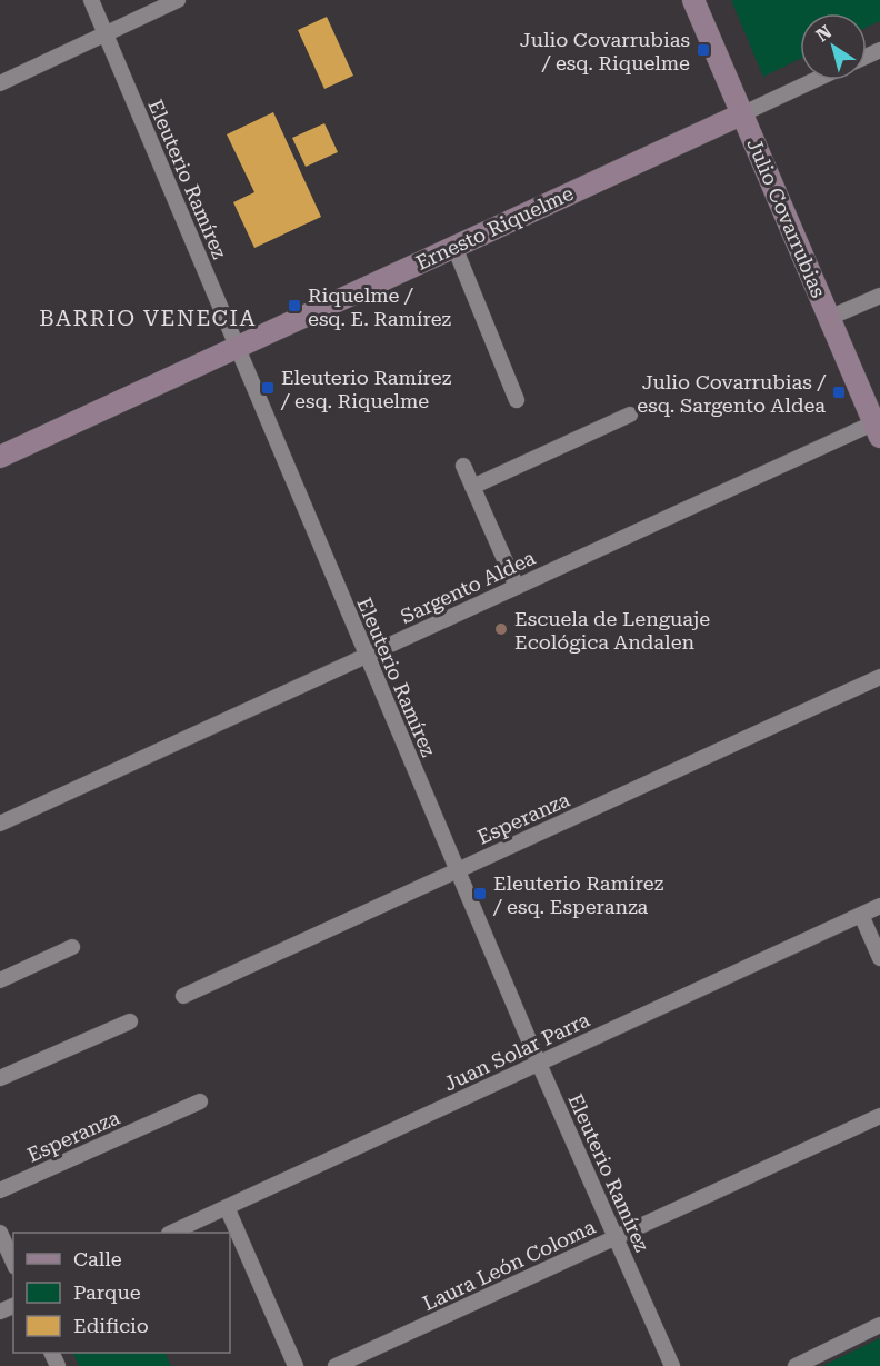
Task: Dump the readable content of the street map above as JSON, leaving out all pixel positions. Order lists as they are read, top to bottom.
{
  "streets": {
    "street": [
      "Eleuterio Ramírez",
      "Julio Covarrubias",
      "Ernesto Riquelme",
      "Sargento Aldea",
      "Esperanza",
      "Juan Solar Parra",
      "Laura León Coloma"
    ]
  },
  "crossings": [
    ["Eleuterio Ramírez", "Ernesto Riquelme"],
    ["Eleuterio Ramírez", "Sargento Aldea"],
    ["Eleuterio Ramírez", "Esperanza"],
    ["Eleuterio Ramírez", "Juan Solar Parra"],
    ["Eleuterio Ramírez", "Laura León Coloma"],
    ["Julio Covarrubias", "Ernesto Riquelme"],
    ["Julio Covarrubias", "Sargento Aldea"]
  ],
  "districts": ["BARRIO VENECIA"],
  "places": {
    "transit": [
      "Julio Covarrubias / esq. Riquelme",
      "Riquelme / esq. E. Ramírez",
      "Eleuterio Ramírez / esq. Riquelme",
      "Julio Covarrubias / esq. Sargento Aldea",
      "Eleuterio Ramírez / esq. Esperanza"
    ],
    "other": ["Escuela de Lenguaje Ecológica Andalen"]
  },
  "legend": ["Calle", "Parque", "Edificio"],
  "north": "top left"
}
